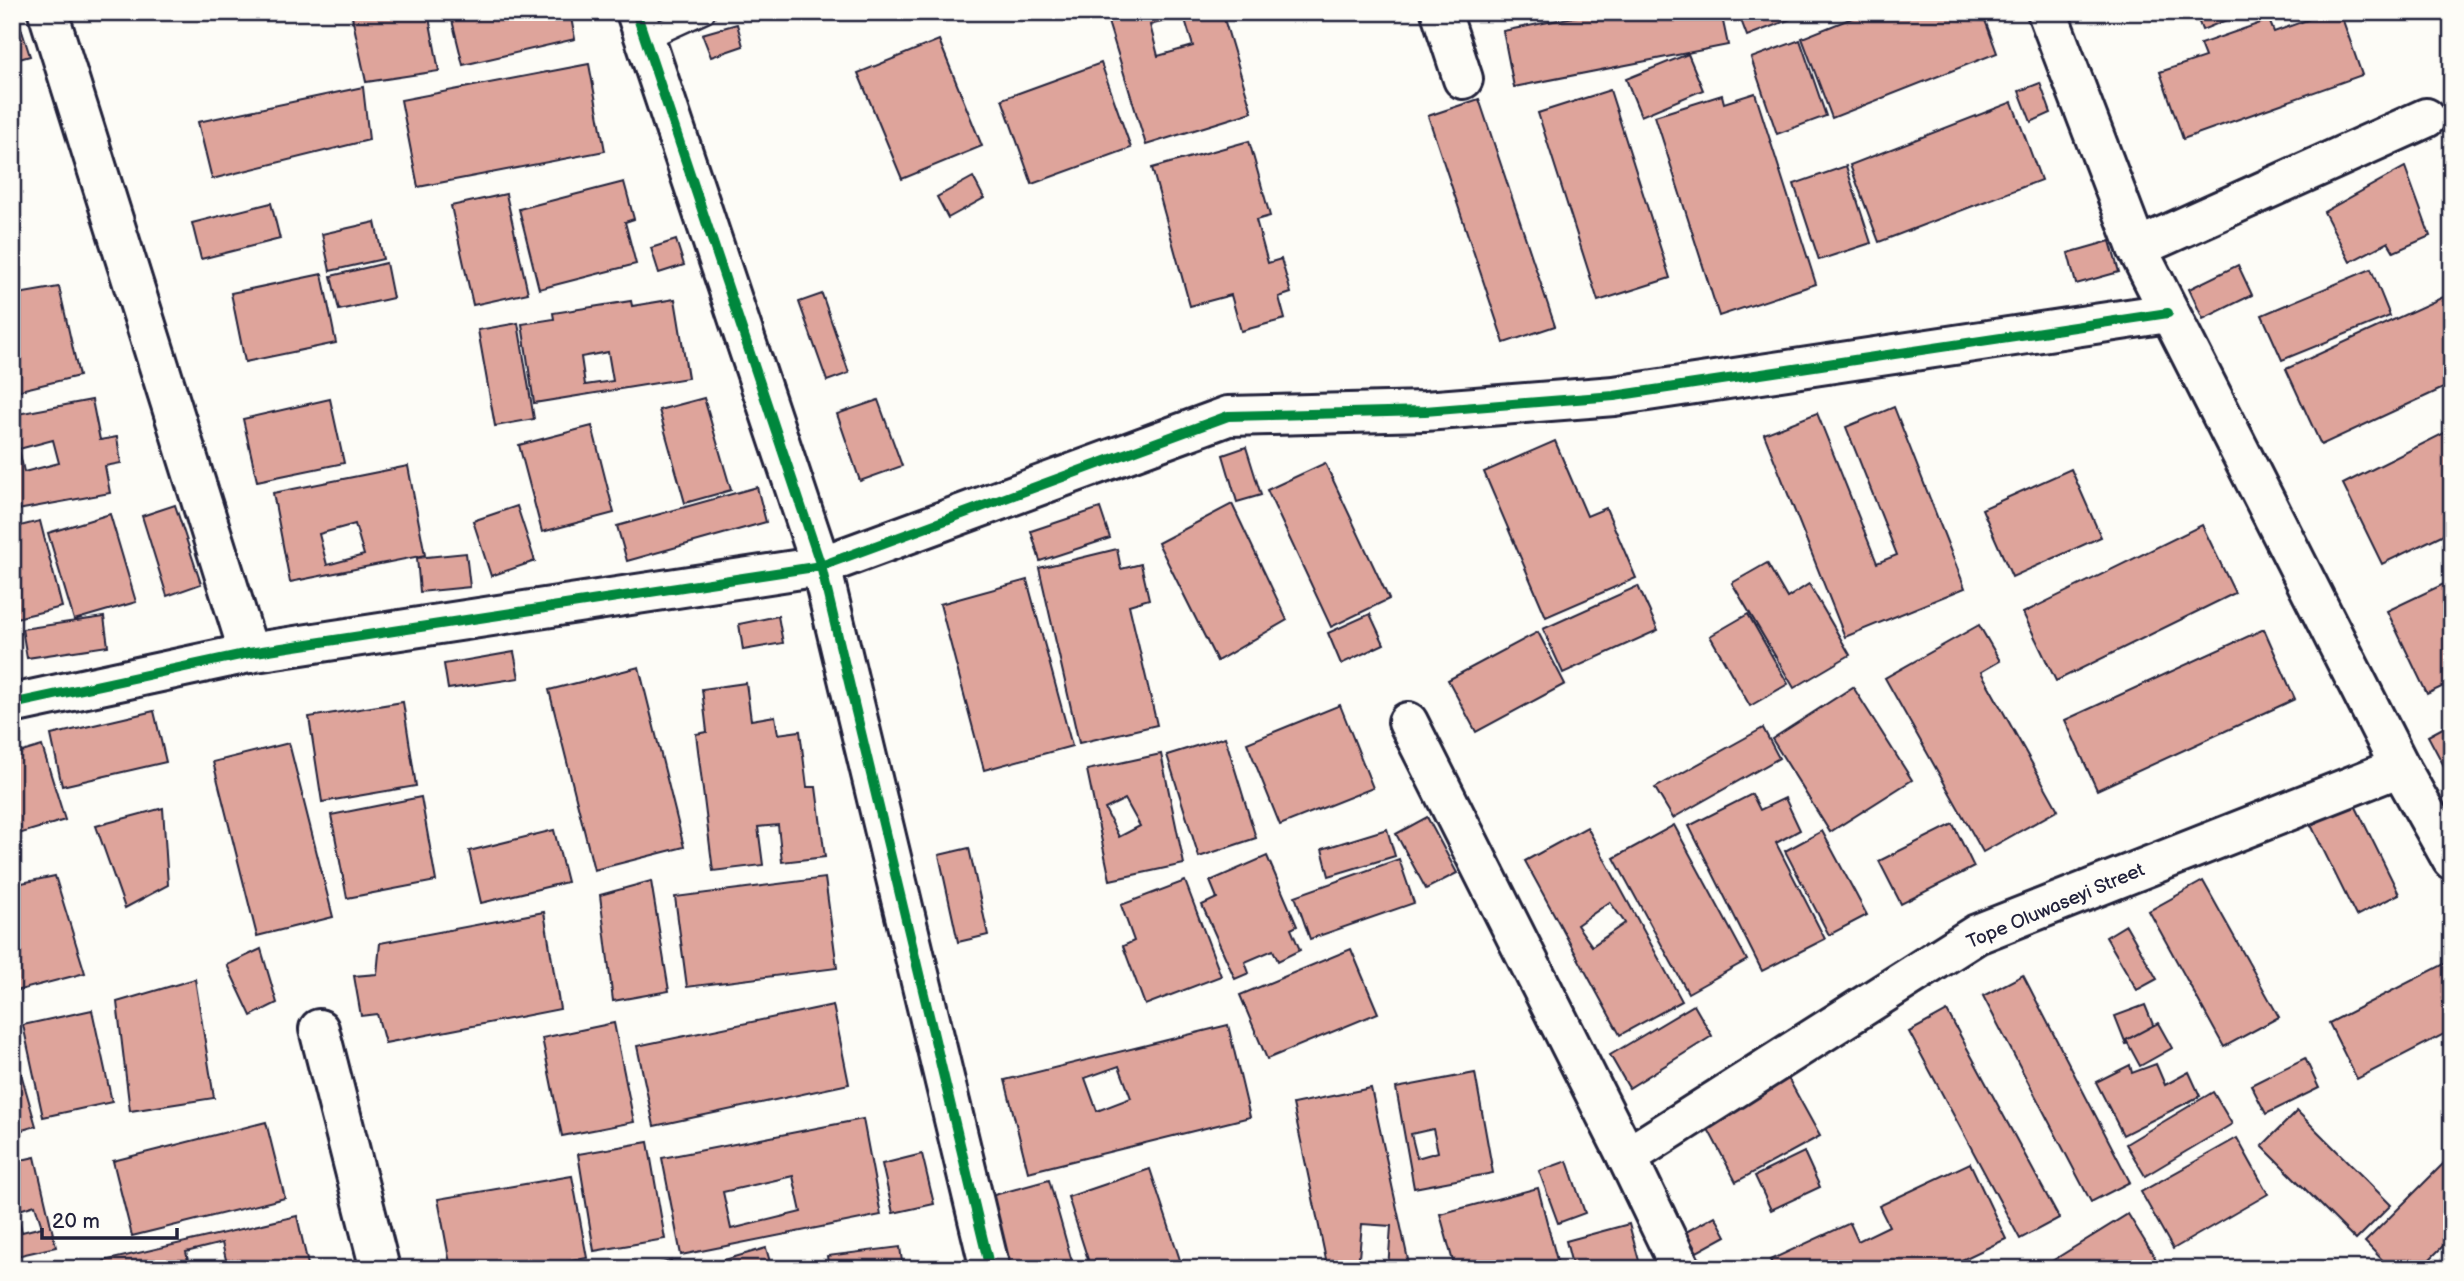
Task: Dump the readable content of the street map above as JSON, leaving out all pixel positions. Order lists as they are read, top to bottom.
{
  "streets": {
    "street": ["Tope Oluwaseyi Street"]
  },
  "scale_bar": "20 m"
}
